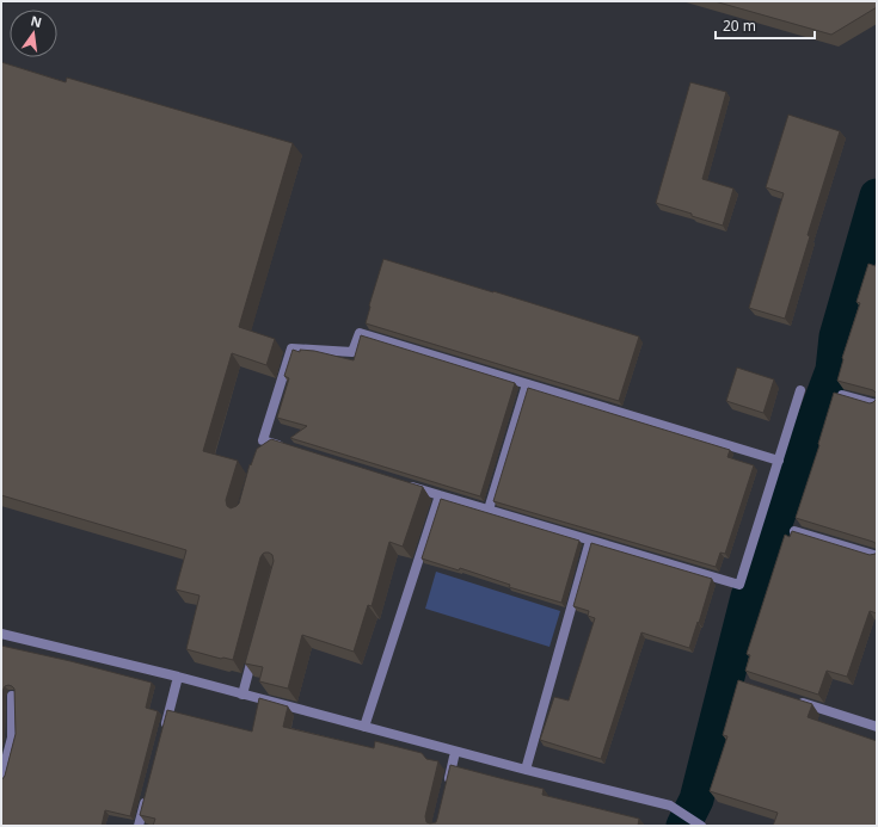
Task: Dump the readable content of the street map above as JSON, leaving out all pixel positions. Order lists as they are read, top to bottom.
{
  "scale_bar": "20 m",
  "north": "top"
}
